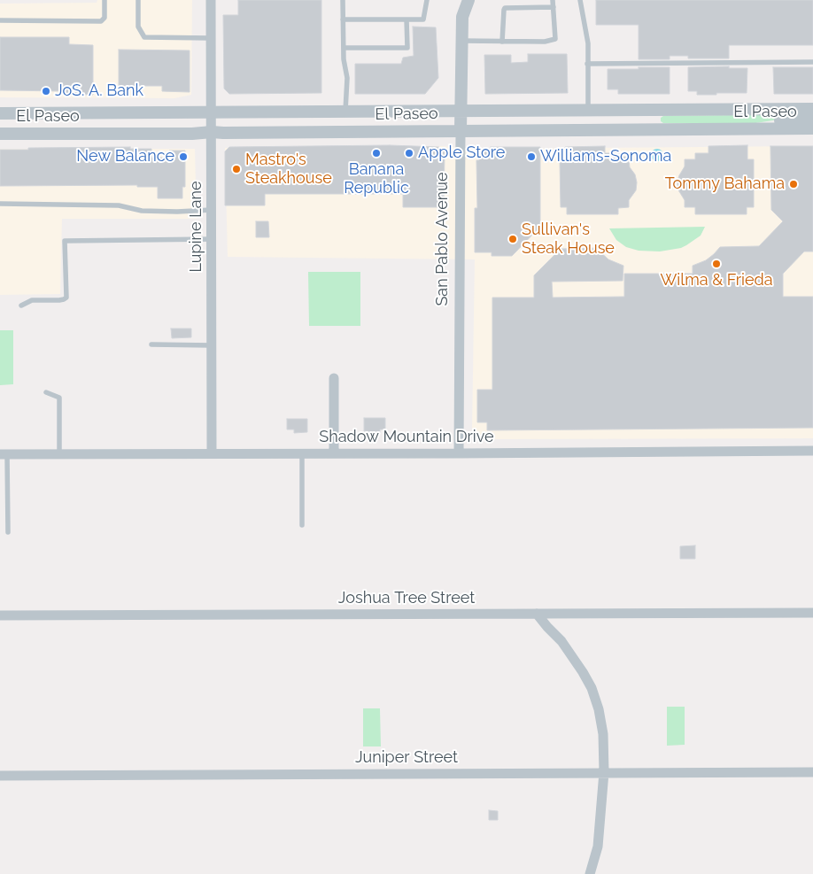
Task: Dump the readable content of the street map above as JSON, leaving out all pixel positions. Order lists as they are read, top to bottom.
{
  "streets": {
    "street": [
      "El Paseo",
      "Lupine Lane",
      "San Pablo Avenue",
      "Shadow Mountain Drive",
      "Joshua Tree Street",
      "Juniper Street"
    ]
  },
  "crossings": [
    ["El Paseo", "Lupine Lane"],
    ["El Paseo", "San Pablo Avenue"],
    ["Lupine Lane", "Shadow Mountain Drive"],
    ["San Pablo Avenue", "Shadow Mountain Drive"]
  ],
  "places": [
    "JoS. A. Bank",
    "Banana Republic",
    "Apple Store",
    "New Balance",
    "Williams-Sonoma",
    "Mastro's Steakhouse",
    "Tommy Bahama",
    "Sullivan's Steak House",
    "Wilma & Frieda"
  ]
}
